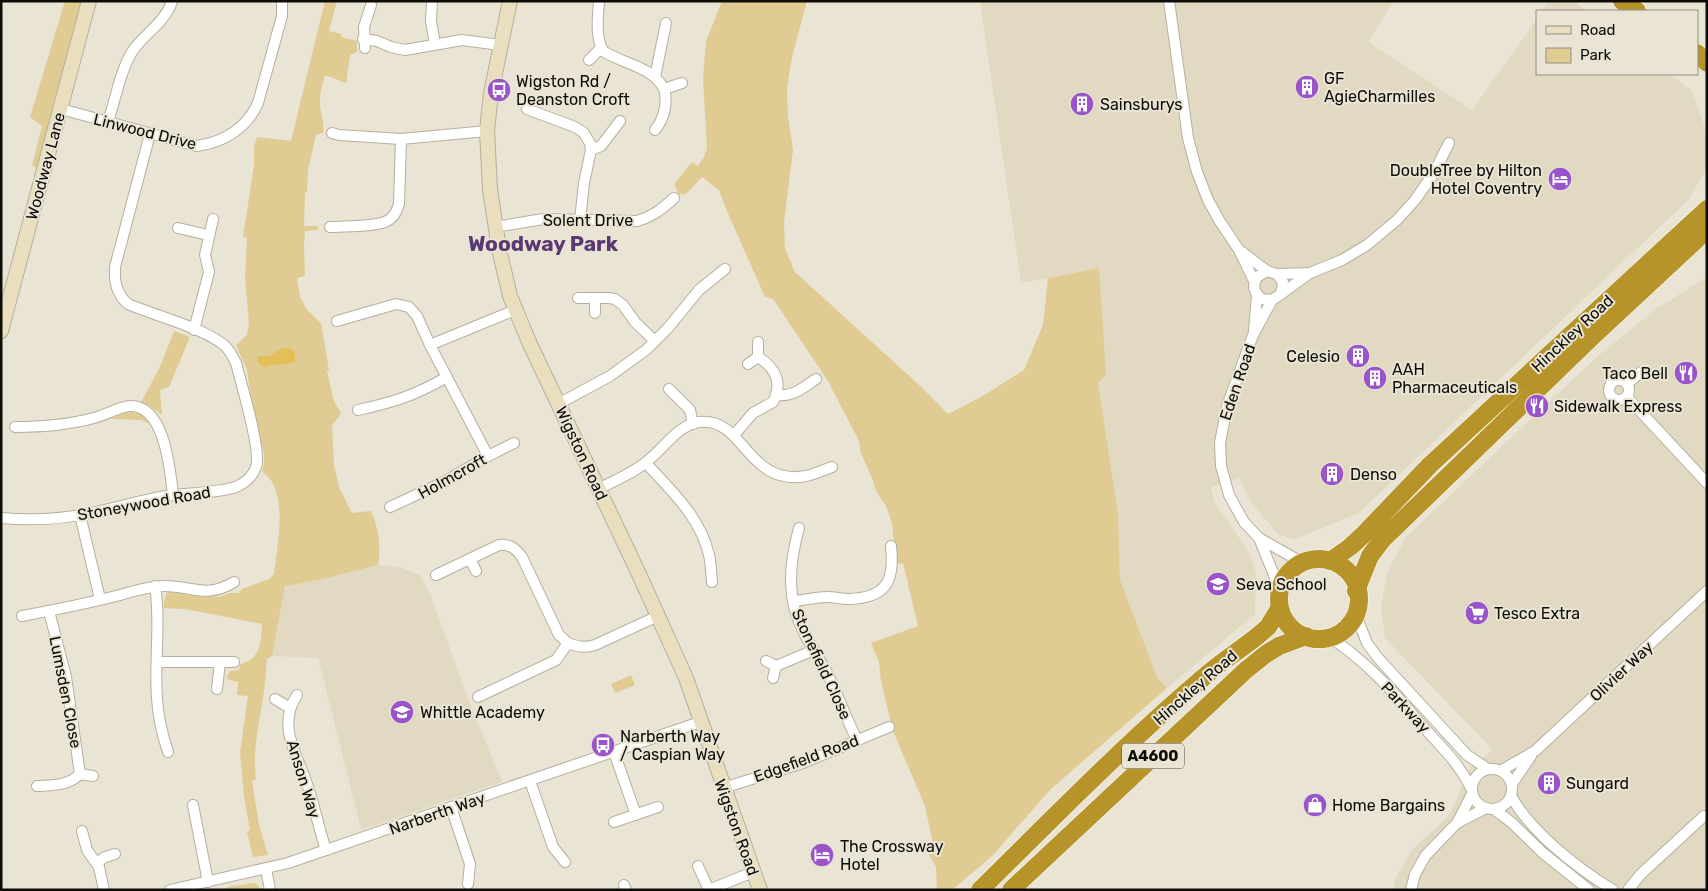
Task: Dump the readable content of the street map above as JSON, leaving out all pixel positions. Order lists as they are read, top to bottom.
{
  "streets": {
    "highway": ["Hinckley Road", "A4600"],
    "street": [
      "Linwood Drive",
      "Woodway Lane",
      "Solent Drive",
      "Eden Road",
      "Wigston Road",
      "Holmcroft",
      "Stoneywood Road",
      "Stonefield Close",
      "Olivier Way",
      "Lumsden Close",
      "Parkway",
      "Edgefield Road",
      "Anson Way",
      "Narberth Way"
    ]
  },
  "crossings": [
    ["Linwood Drive", "Woodway Lane"],
    ["Linwood Drive", "Stoneywood Road"],
    ["Solent Drive", "Wigston Road"],
    ["Hinckley Road", "Eden Road"],
    ["Hinckley Road", "Parkway"],
    ["Eden Road", "Parkway"],
    ["Wigston Road", "Edgefield Road"],
    ["Wigston Road", "Narberth Way"],
    ["Stonefield Close", "Edgefield Road"],
    ["Olivier Way", "Parkway"],
    ["Anson Way", "Narberth Way"]
  ],
  "districts": ["Woodway Park"],
  "places": {
    "building": [
      "GF AgieCharmilles",
      "Sainsburys",
      "Celesio",
      "AAH Pharmaceuticals",
      "Denso",
      "Sungard"
    ],
    "bus stop": ["Wigston Rd / Deanston Croft", "Narberth Way / Caspian Way"],
    "hotel": ["DoubleTree by Hilton Hotel Coventry", "The Crossway Hotel"],
    "restaurant": ["Taco Bell", "Sidewalk Express"],
    "school or university": ["Seva School", "Whittle Academy"],
    "supermarket": ["Tesco Extra"],
    "shop": ["Home Bargains"]
  },
  "legend": ["Road", "Park"]
}
